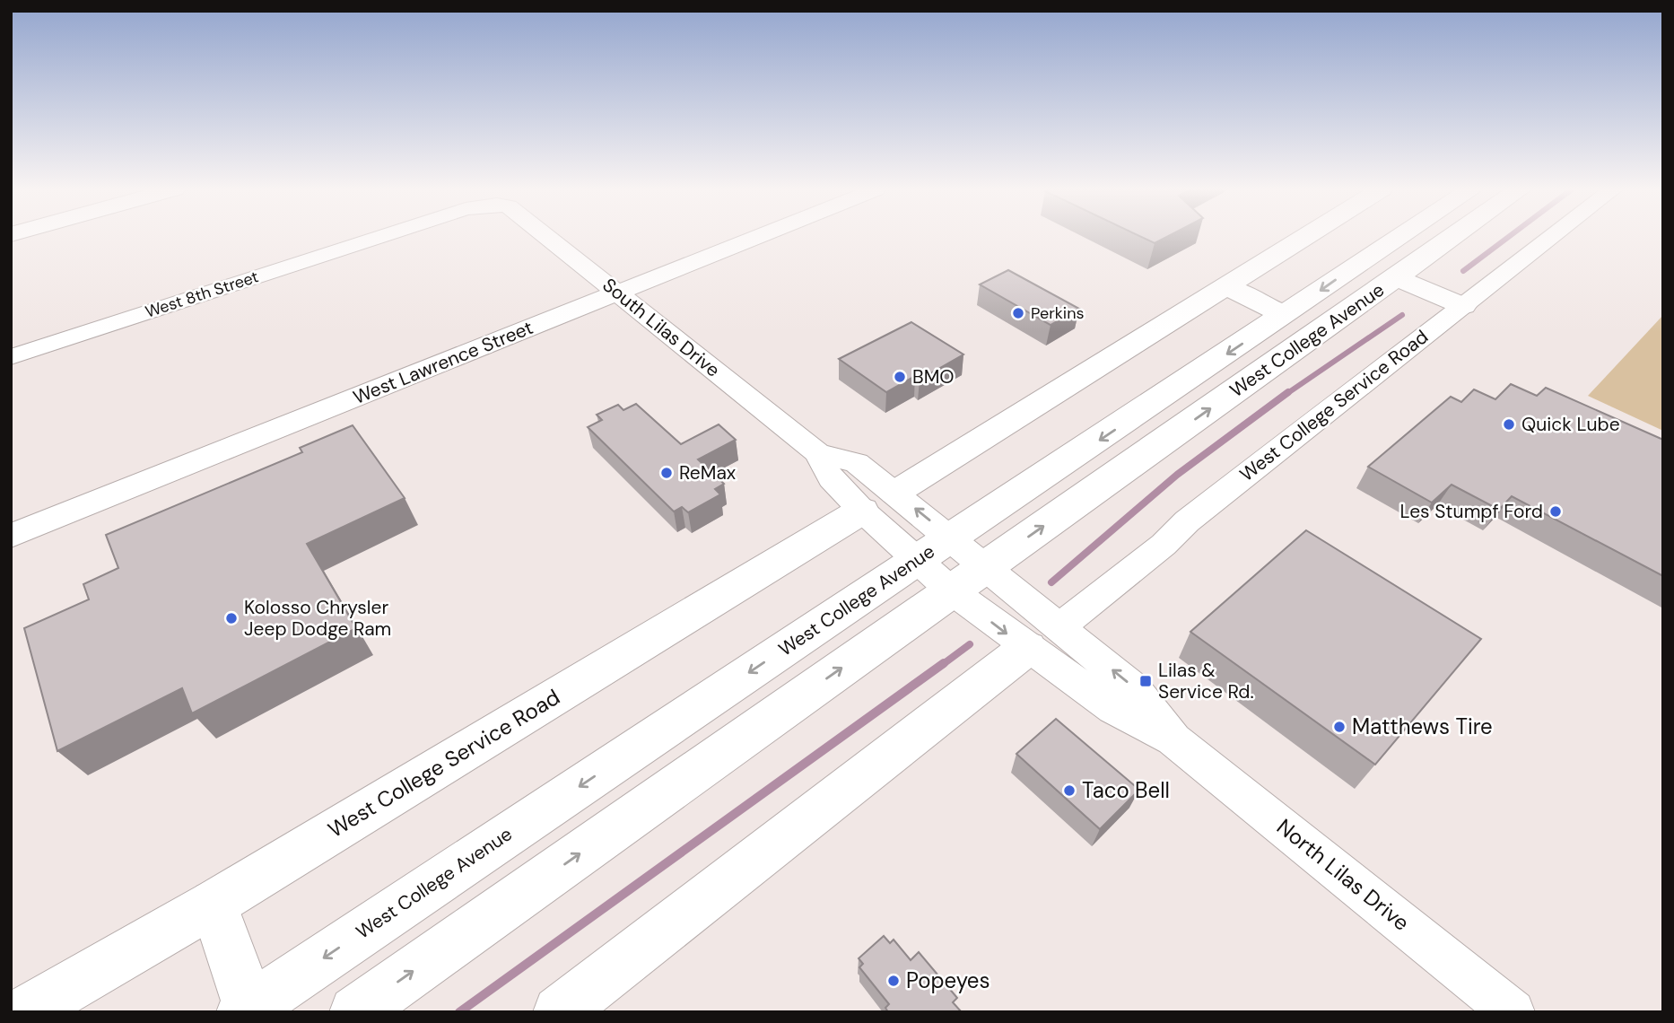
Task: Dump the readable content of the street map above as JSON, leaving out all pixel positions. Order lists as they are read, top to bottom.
{
  "streets": {
    "main road": ["West College Avenue", "West College Service Road"],
    "street": [
      "West 8th Street",
      "South Lilas Drive",
      "West Lawrence Street",
      "North Lilas Drive"
    ]
  },
  "crossings": [
    ["South Lilas Drive", "West College Avenue"],
    ["South Lilas Drive", "West Lawrence Street"],
    ["South Lilas Drive", "West College Service Road"],
    ["South Lilas Drive", "North Lilas Drive"],
    ["West College Avenue", "North Lilas Drive"],
    ["West College Service Road", "North Lilas Drive"]
  ],
  "places": {
    "other": [
      "Perkins",
      "BMO",
      "Quick Lube",
      "ReMax",
      "Les Stumpf Ford",
      "Kolosso Chrysler Jeep Dodge Ram",
      "Matthews Tire",
      "Taco Bell",
      "Popeyes"
    ],
    "transit": ["Lilas & Service Rd."]
  }
}
